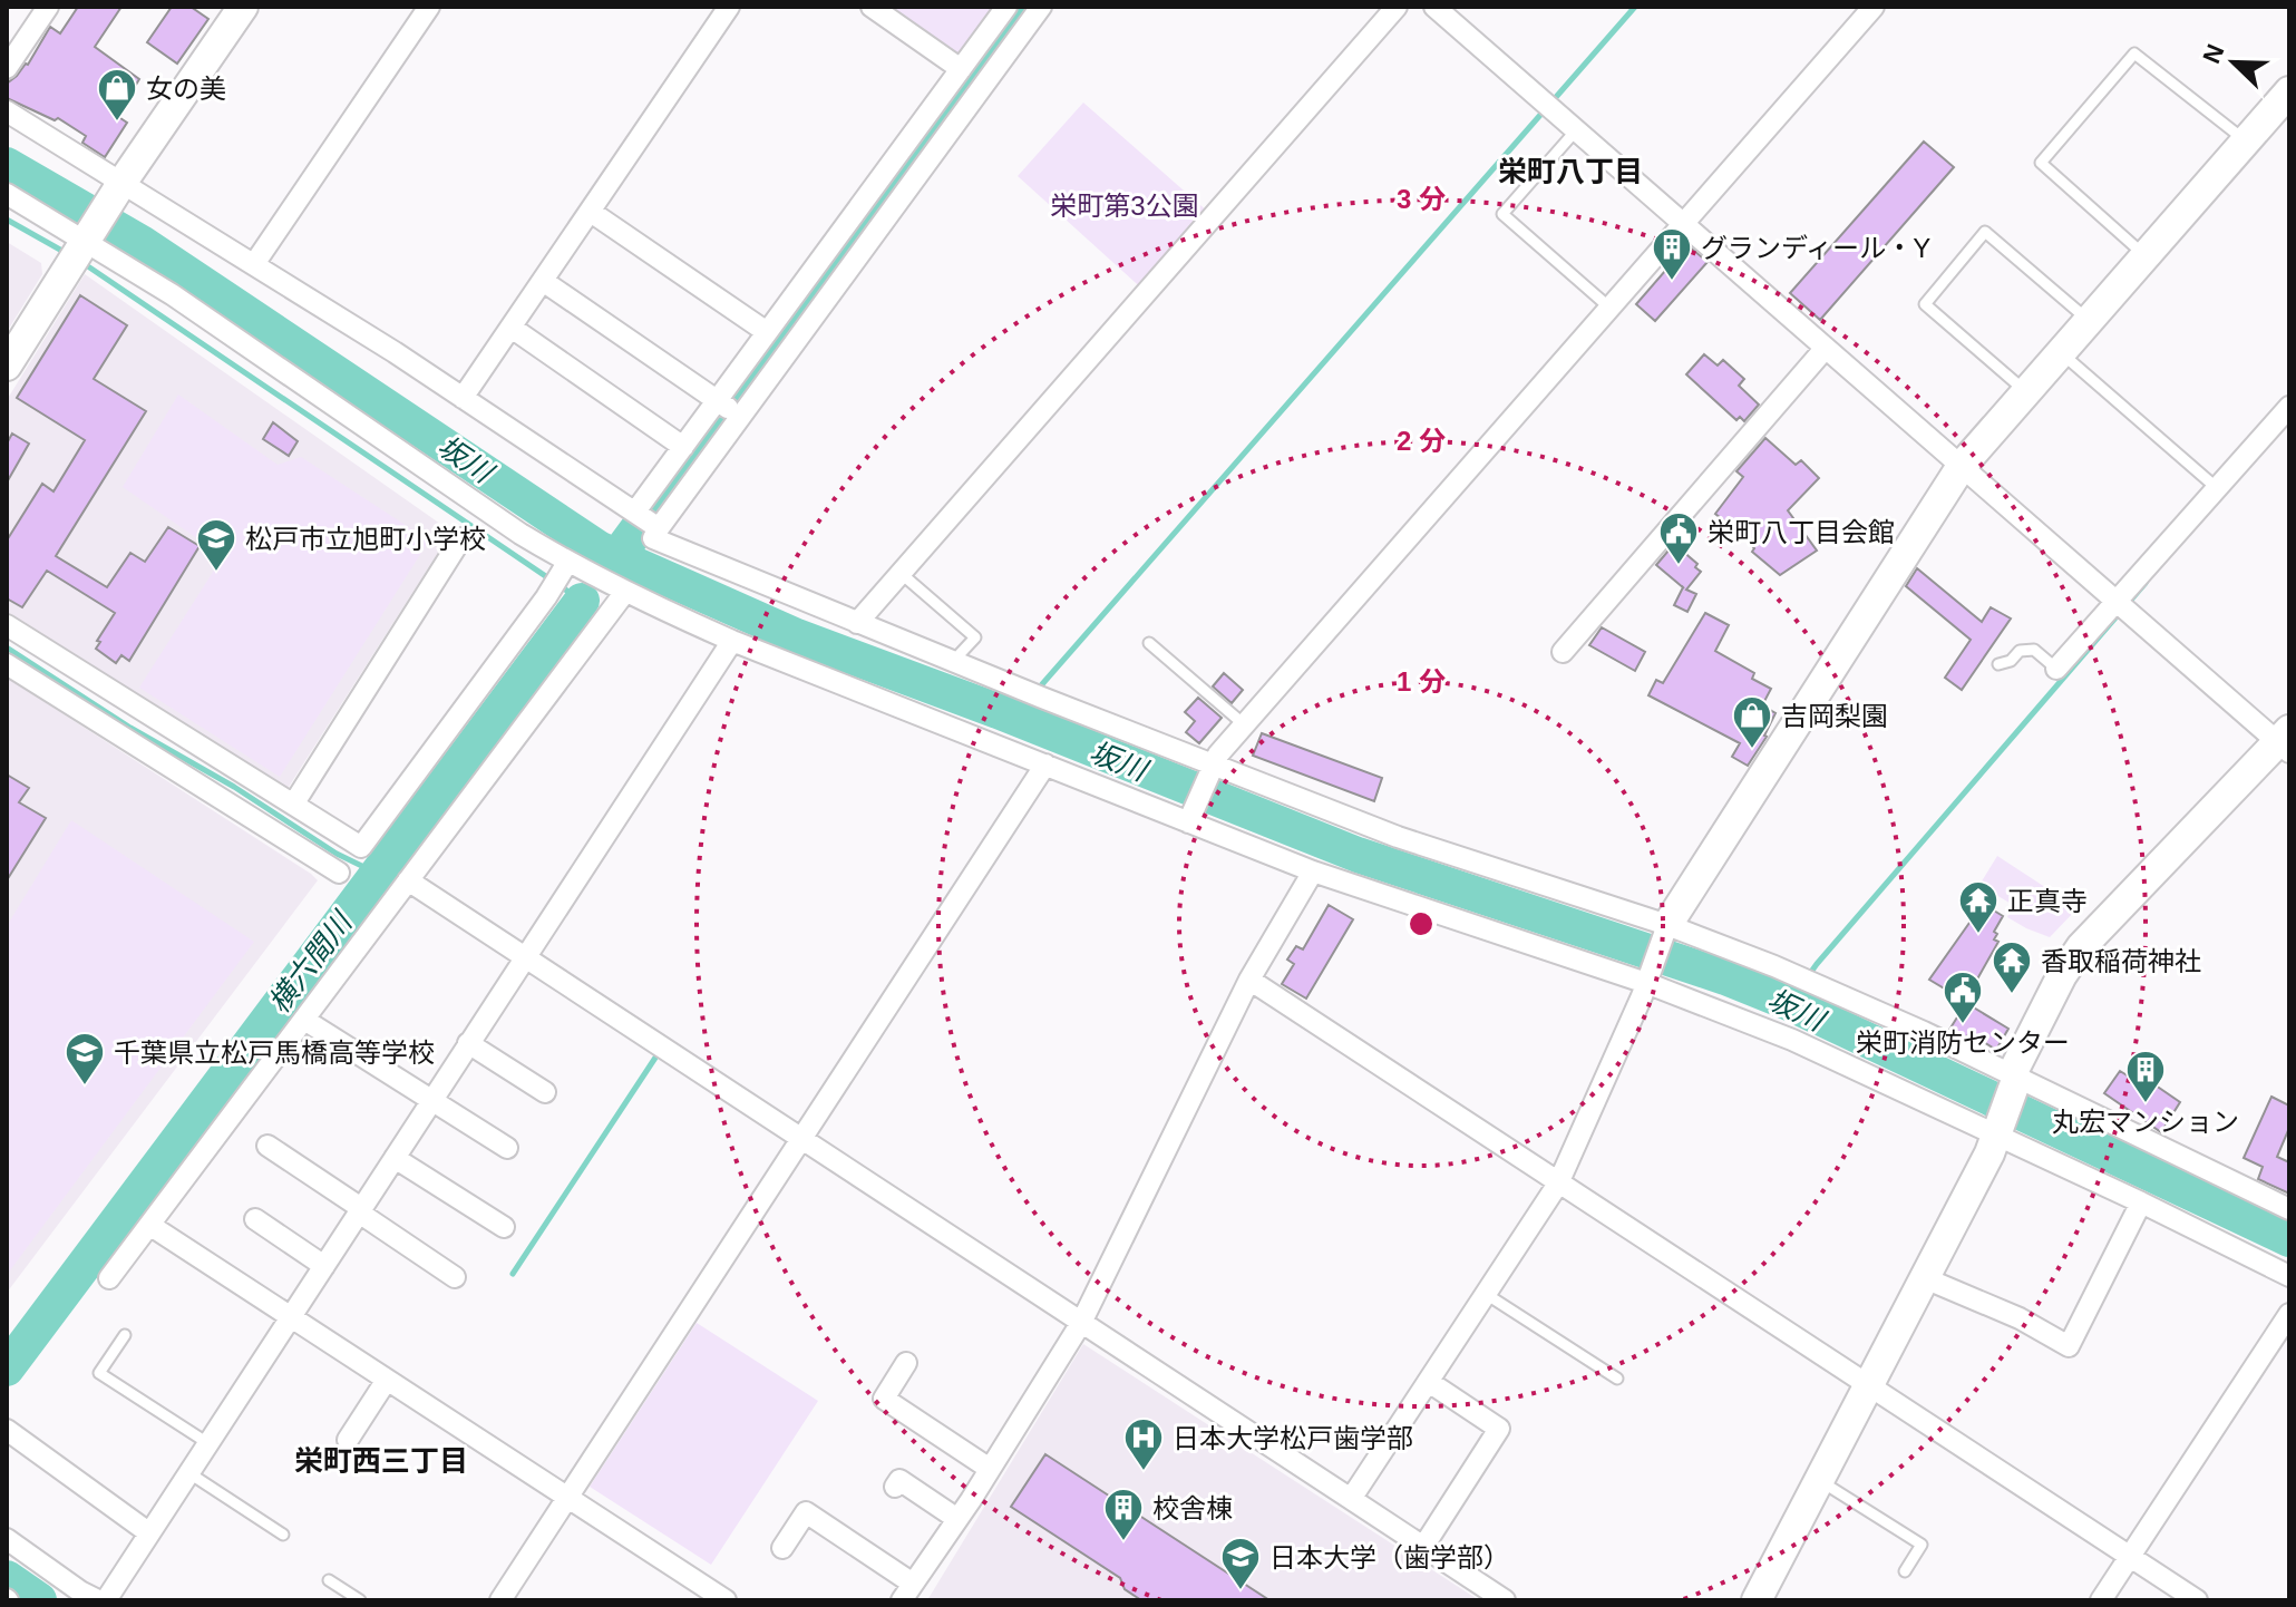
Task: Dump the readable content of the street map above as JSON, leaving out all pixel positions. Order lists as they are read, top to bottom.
{
  "districts": ["栄町八丁目", "栄町西三丁目"],
  "water": ["坂川", "横六間川"],
  "parks": ["栄町第3公園"],
  "places": {
    "shop": ["女の美", "吉岡梨園"],
    "building": ["グランディール・Y", "丸宏マンション", "校舎棟"],
    "public building": ["栄町八丁目会館", "栄町消防センター"],
    "school or university": ["松戸市立旭町小学校", "千葉県立松戸馬橋高等学校", "日本大学（歯学部）"],
    "temple": ["正真寺", "香取稲荷神社"],
    "hospital": ["日本大学松戸歯学部"]
  },
  "north": "top left",
  "rings": ["3 分", "2 分", "1 分"]
}
